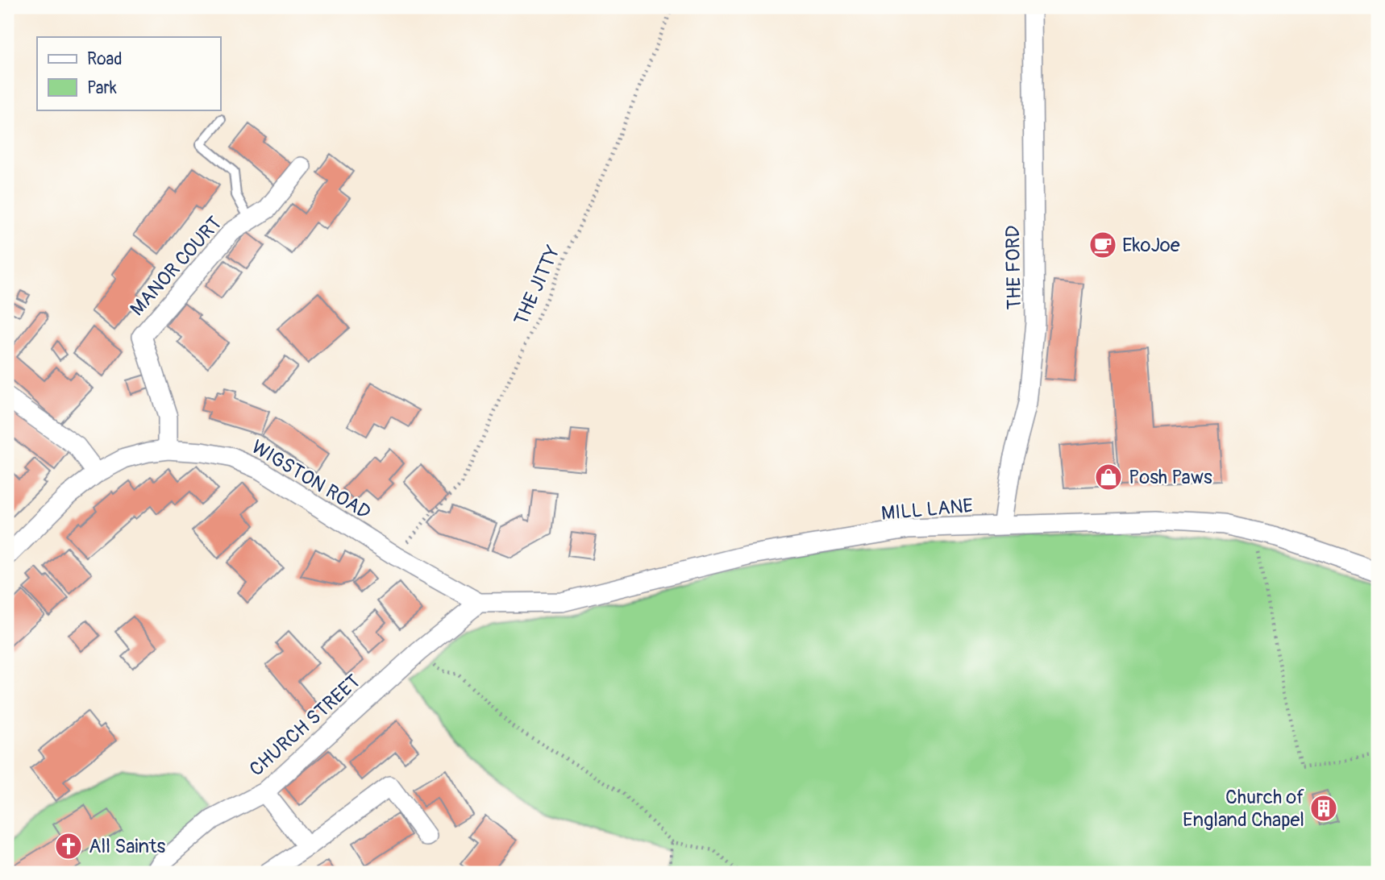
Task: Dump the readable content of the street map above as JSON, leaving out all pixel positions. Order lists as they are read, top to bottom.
{
  "streets": {
    "street": [
      "MANOR COURT",
      "THE FORD",
      "WIGSTON ROAD",
      "MILL LANE",
      "CHURCH STREET"
    ],
    "path": ["THE JITTY"]
  },
  "crossings": [
    ["MANOR COURT", "WIGSTON ROAD"],
    ["THE FORD", "MILL LANE"],
    ["THE JITTY", "WIGSTON ROAD"],
    ["WIGSTON ROAD", "MILL LANE"],
    ["WIGSTON ROAD", "CHURCH STREET"],
    ["MILL LANE", "CHURCH STREET"]
  ],
  "places": {
    "cafe": ["EkoJoe"],
    "shop": ["Posh Paws"],
    "building": ["Church of England Chapel"],
    "church": ["All Saints"]
  },
  "legend": ["Road", "Park"]
}
